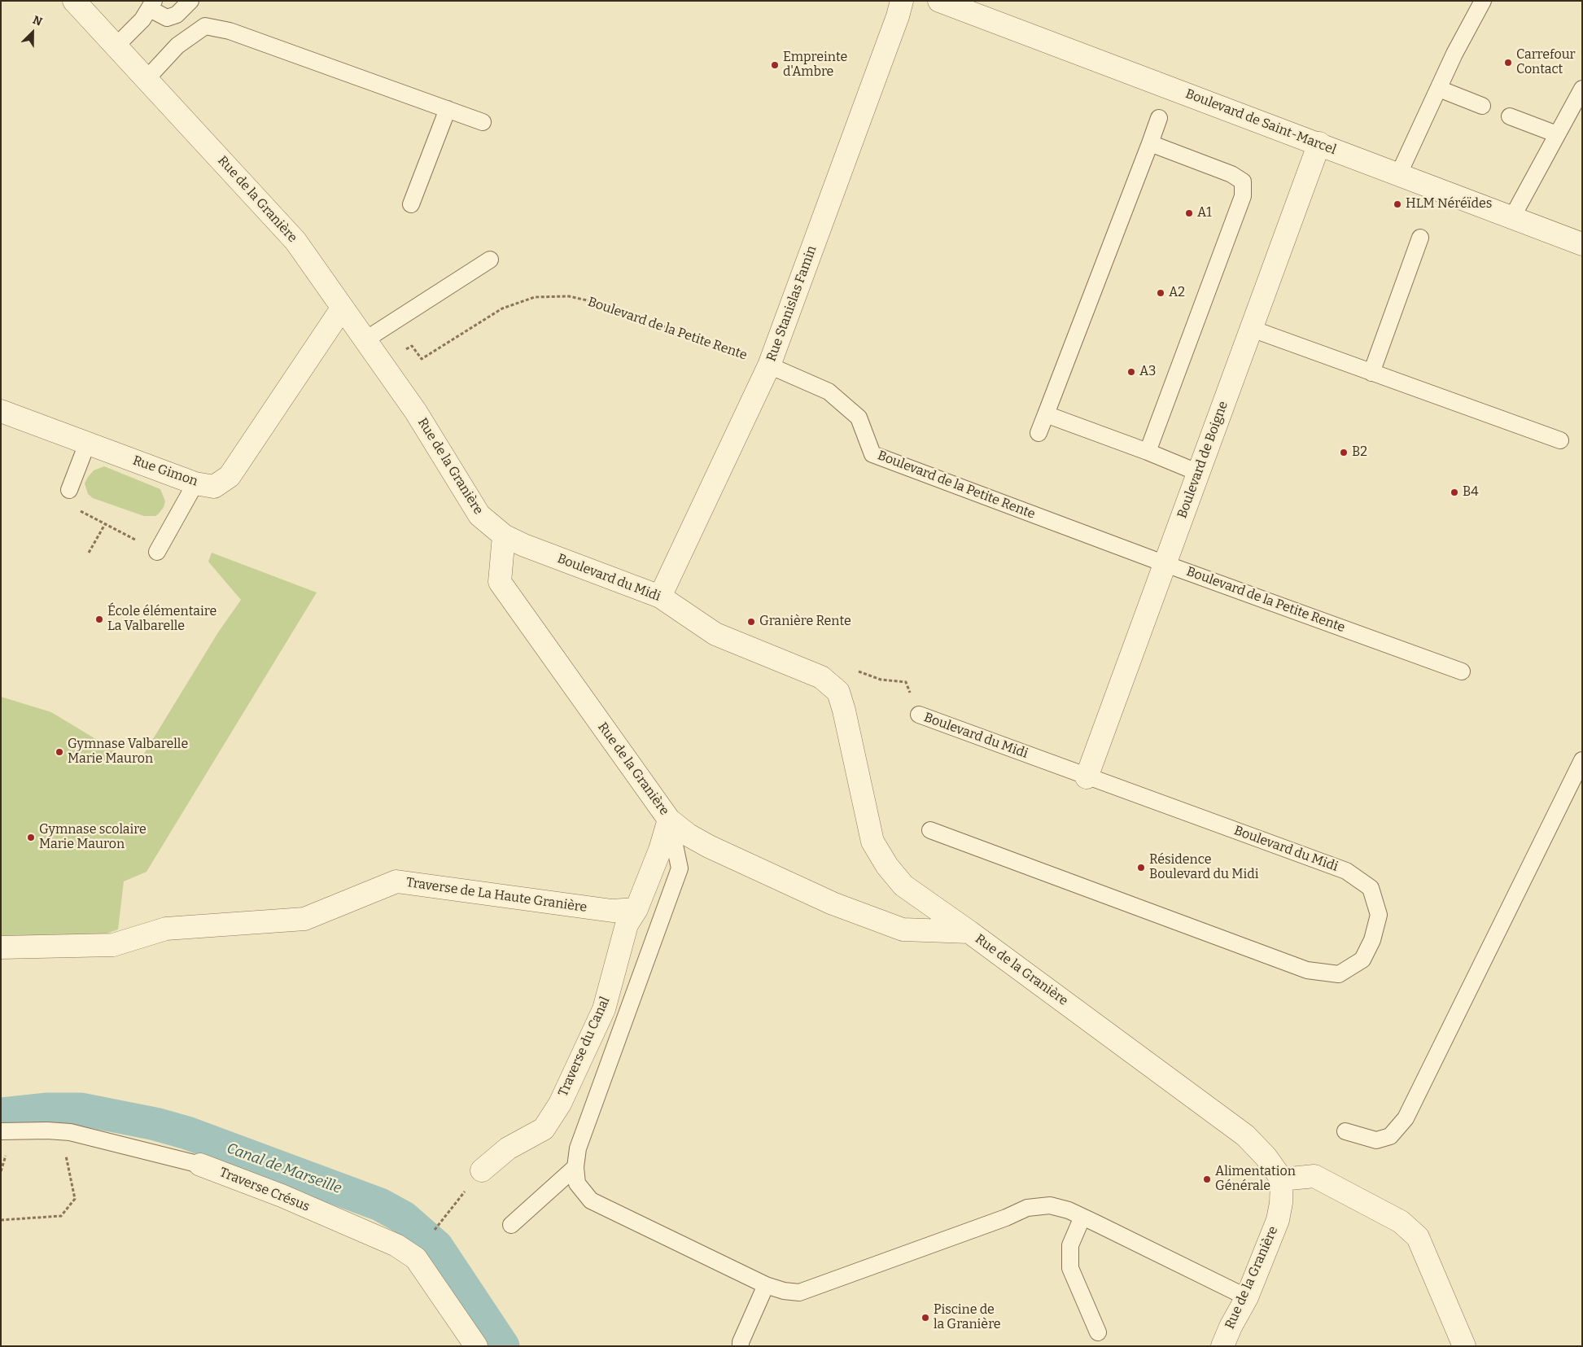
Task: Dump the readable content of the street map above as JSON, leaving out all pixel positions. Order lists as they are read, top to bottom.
{
  "streets": {
    "street": [
      "Boulevard de Saint-Marcel",
      "Rue de la Granière",
      "Rue Stanislas Famin",
      "Boulevard de Boigne",
      "Rue Gimon",
      "Boulevard du Midi",
      "Traverse de La Haute Granière",
      "Traverse du Canal",
      "Traverse Crésus"
    ],
    "lane": ["Boulevard de la Petite Rente"]
  },
  "crossings": [
    ["Boulevard de Saint-Marcel", "Boulevard de Boigne"],
    ["Rue de la Granière", "Boulevard de la Petite Rente"],
    ["Rue de la Granière", "Rue Gimon"],
    ["Rue de la Granière", "Boulevard du Midi"],
    ["Rue de la Granière", "Traverse du Canal"],
    ["Rue Stanislas Famin", "Boulevard de la Petite Rente"],
    ["Rue Stanislas Famin", "Boulevard du Midi"],
    ["Boulevard de la Petite Rente", "Boulevard de Boigne"],
    ["Boulevard de Boigne", "Boulevard du Midi"],
    ["Traverse de La Haute Granière", "Traverse du Canal"]
  ],
  "water": ["Canal de Marseille"],
  "places": [
    "Carrefour Contact",
    "Empreinte d'Ambre",
    "HLM Néréïdes",
    "A1",
    "A2",
    "A3",
    "B2",
    "B4",
    "École élémentaire La Valbarelle",
    "Granière Rente",
    "Gymnase Valbarelle Marie Mauron",
    "Gymnase scolaire Marie Mauron",
    "Résidence Boulevard du Midi",
    "Alimentation Générale",
    "Piscine de la Granière"
  ],
  "north": "top right"
}
